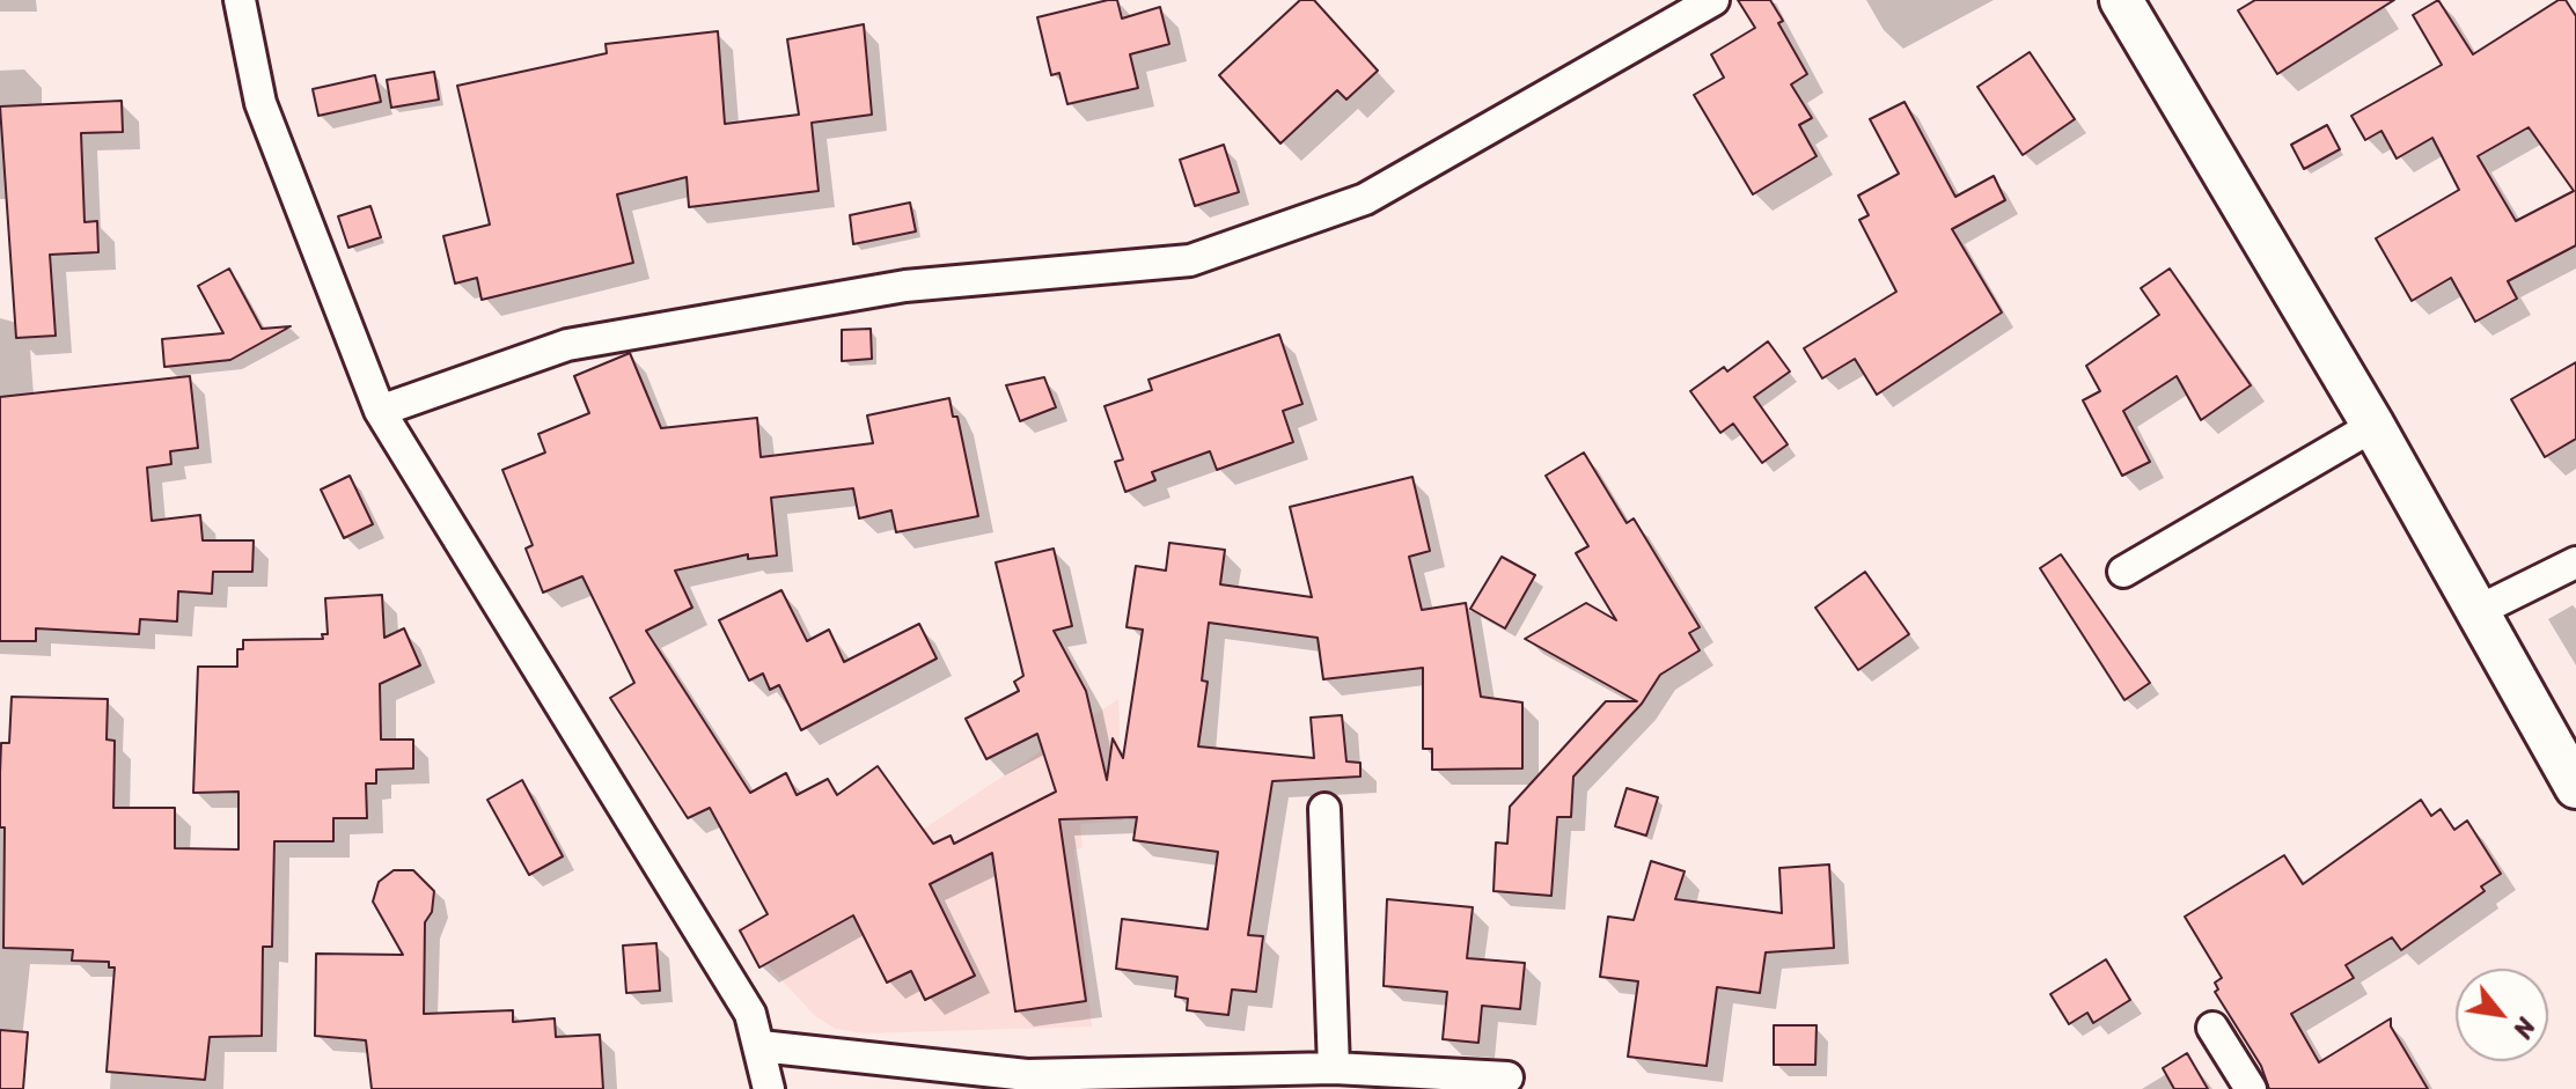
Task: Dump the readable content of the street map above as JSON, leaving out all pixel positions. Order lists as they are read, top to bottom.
{
  "north": "bottom right"
}
